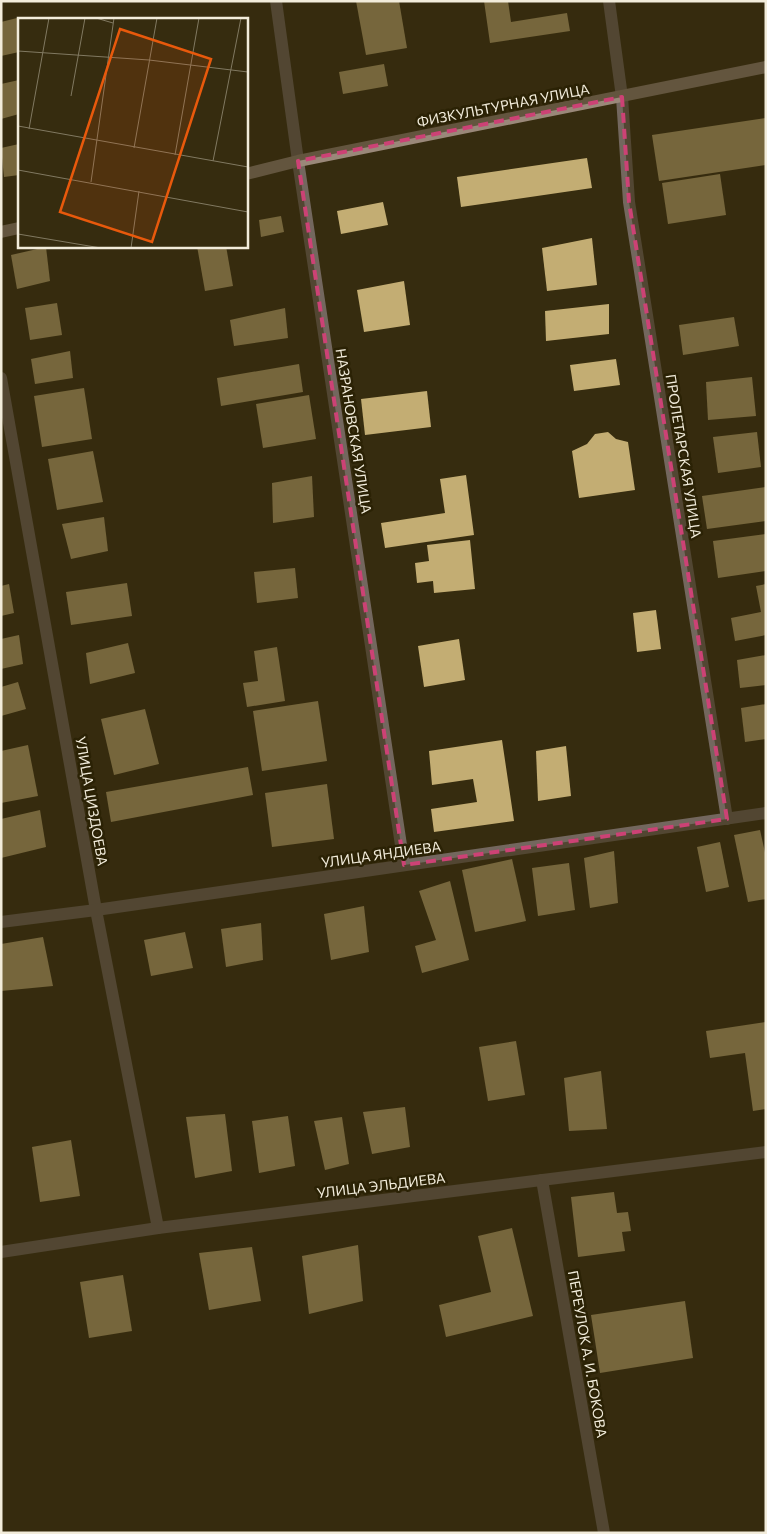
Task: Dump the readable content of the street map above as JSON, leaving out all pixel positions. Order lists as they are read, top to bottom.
{
  "streets": {
    "main road": ["ФИЗКУЛЬТУРНАЯ УЛИЦА"],
    "street": [
      "НАЗРАНОВСКАЯ УЛИЦА",
      "ПРОЛЕТАРСКАЯ УЛИЦА",
      "УЛИЦА ЦИЗДОЕВА",
      "УЛИЦА ЯНДИЕВА",
      "УЛИЦА ЭЛЬДИЕВА",
      "ПЕРЕУЛОК А. И. БОКОВА"
    ]
  },
  "crossings": [
    ["ФИЗКУЛЬТУРНАЯ УЛИЦА", "НАЗРАНОВСКАЯ УЛИЦА"],
    ["ФИЗКУЛЬТУРНАЯ УЛИЦА", "ПРОЛЕТАРСКАЯ УЛИЦА"],
    ["НАЗРАНОВСКАЯ УЛИЦА", "УЛИЦА ЯНДИЕВА"],
    ["ПРОЛЕТАРСКАЯ УЛИЦА", "УЛИЦА ЯНДИЕВА"],
    ["УЛИЦА ЦИЗДОЕВА", "УЛИЦА ЯНДИЕВА"],
    ["УЛИЦА ЦИЗДОЕВА", "УЛИЦА ЭЛЬДИЕВА"],
    ["УЛИЦА ЭЛЬДИЕВА", "ПЕРЕУЛОК А. И. БОКОВА"]
  ]
}
